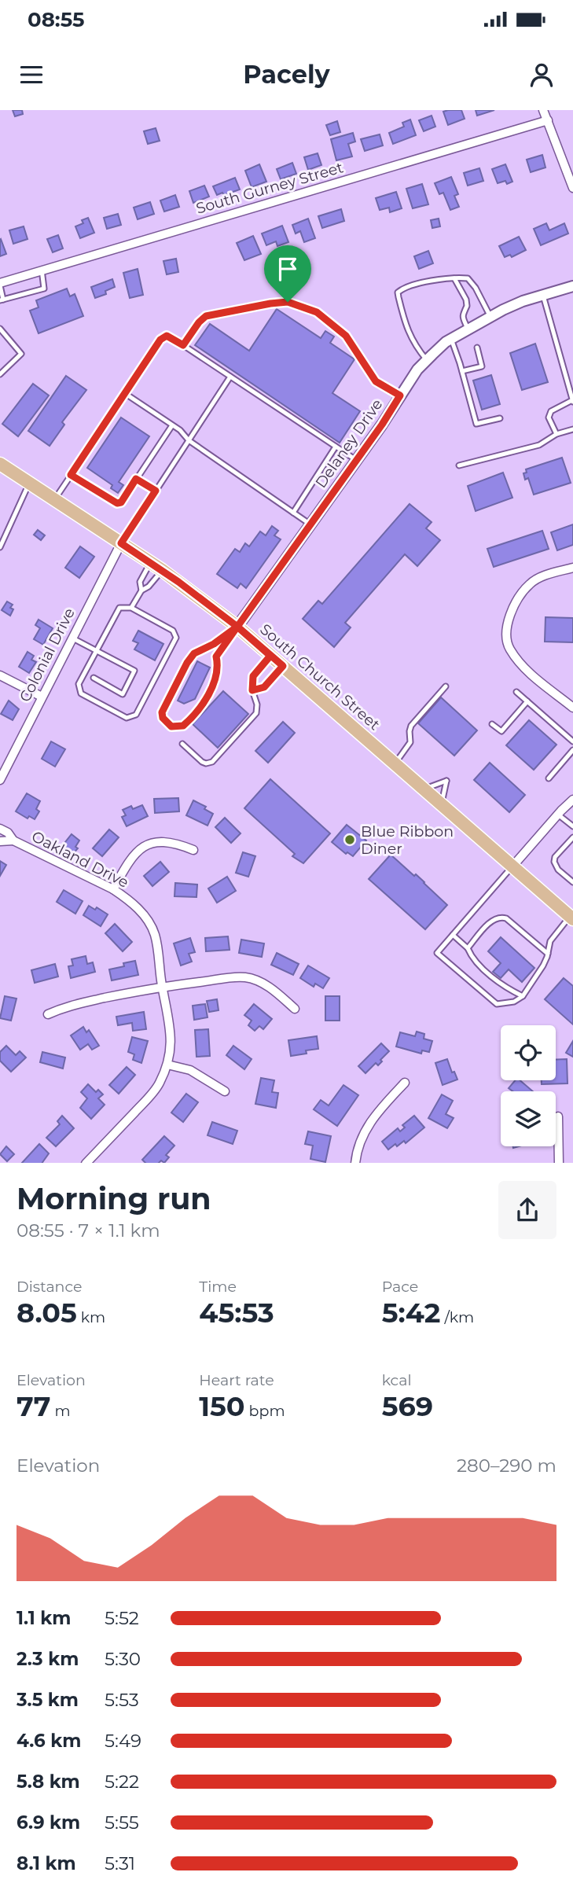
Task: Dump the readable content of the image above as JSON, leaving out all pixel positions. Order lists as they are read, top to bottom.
{
  "streets": {
    "main road": ["South Church Street"],
    "street": [
      "South Gurney Street",
      "Delaney Drive",
      "Colonial Drive",
      "Oakland Drive"
    ]
  },
  "crossings": [
    ["Delaney Drive", "South Church Street"],
    ["Colonial Drive", "South Church Street"]
  ],
  "places": ["Blue Ribbon Diner"],
  "page": {
    "status": "08:55",
    "header": "Pacely",
    "heading": ["Morning run", "08:55 · 7 × 1.1 km"],
    "stats": [
      ["Distance", "8.05 km"],
      ["Time", "45:53"],
      ["Pace", "5:42 /km"],
      ["Elevation", "77 m"],
      ["Heart rate", "150 bpm"],
      ["kcal", "569"]
    ],
    "chart": ["Elevation", "280–290 m"],
    "list": [
      {
        "name": "1.1 km",
        "note": "5:52"
      },
      {
        "name": "2.3 km",
        "note": "5:30"
      },
      {
        "name": "3.5 km",
        "note": "5:53"
      },
      {
        "name": "4.6 km",
        "note": "5:49"
      },
      {
        "name": "5.8 km",
        "note": "5:22"
      },
      {
        "name": "6.9 km",
        "note": "5:55"
      },
      {
        "name": "8.1 km",
        "note": "5:31"
      }
    ]
  }
}
